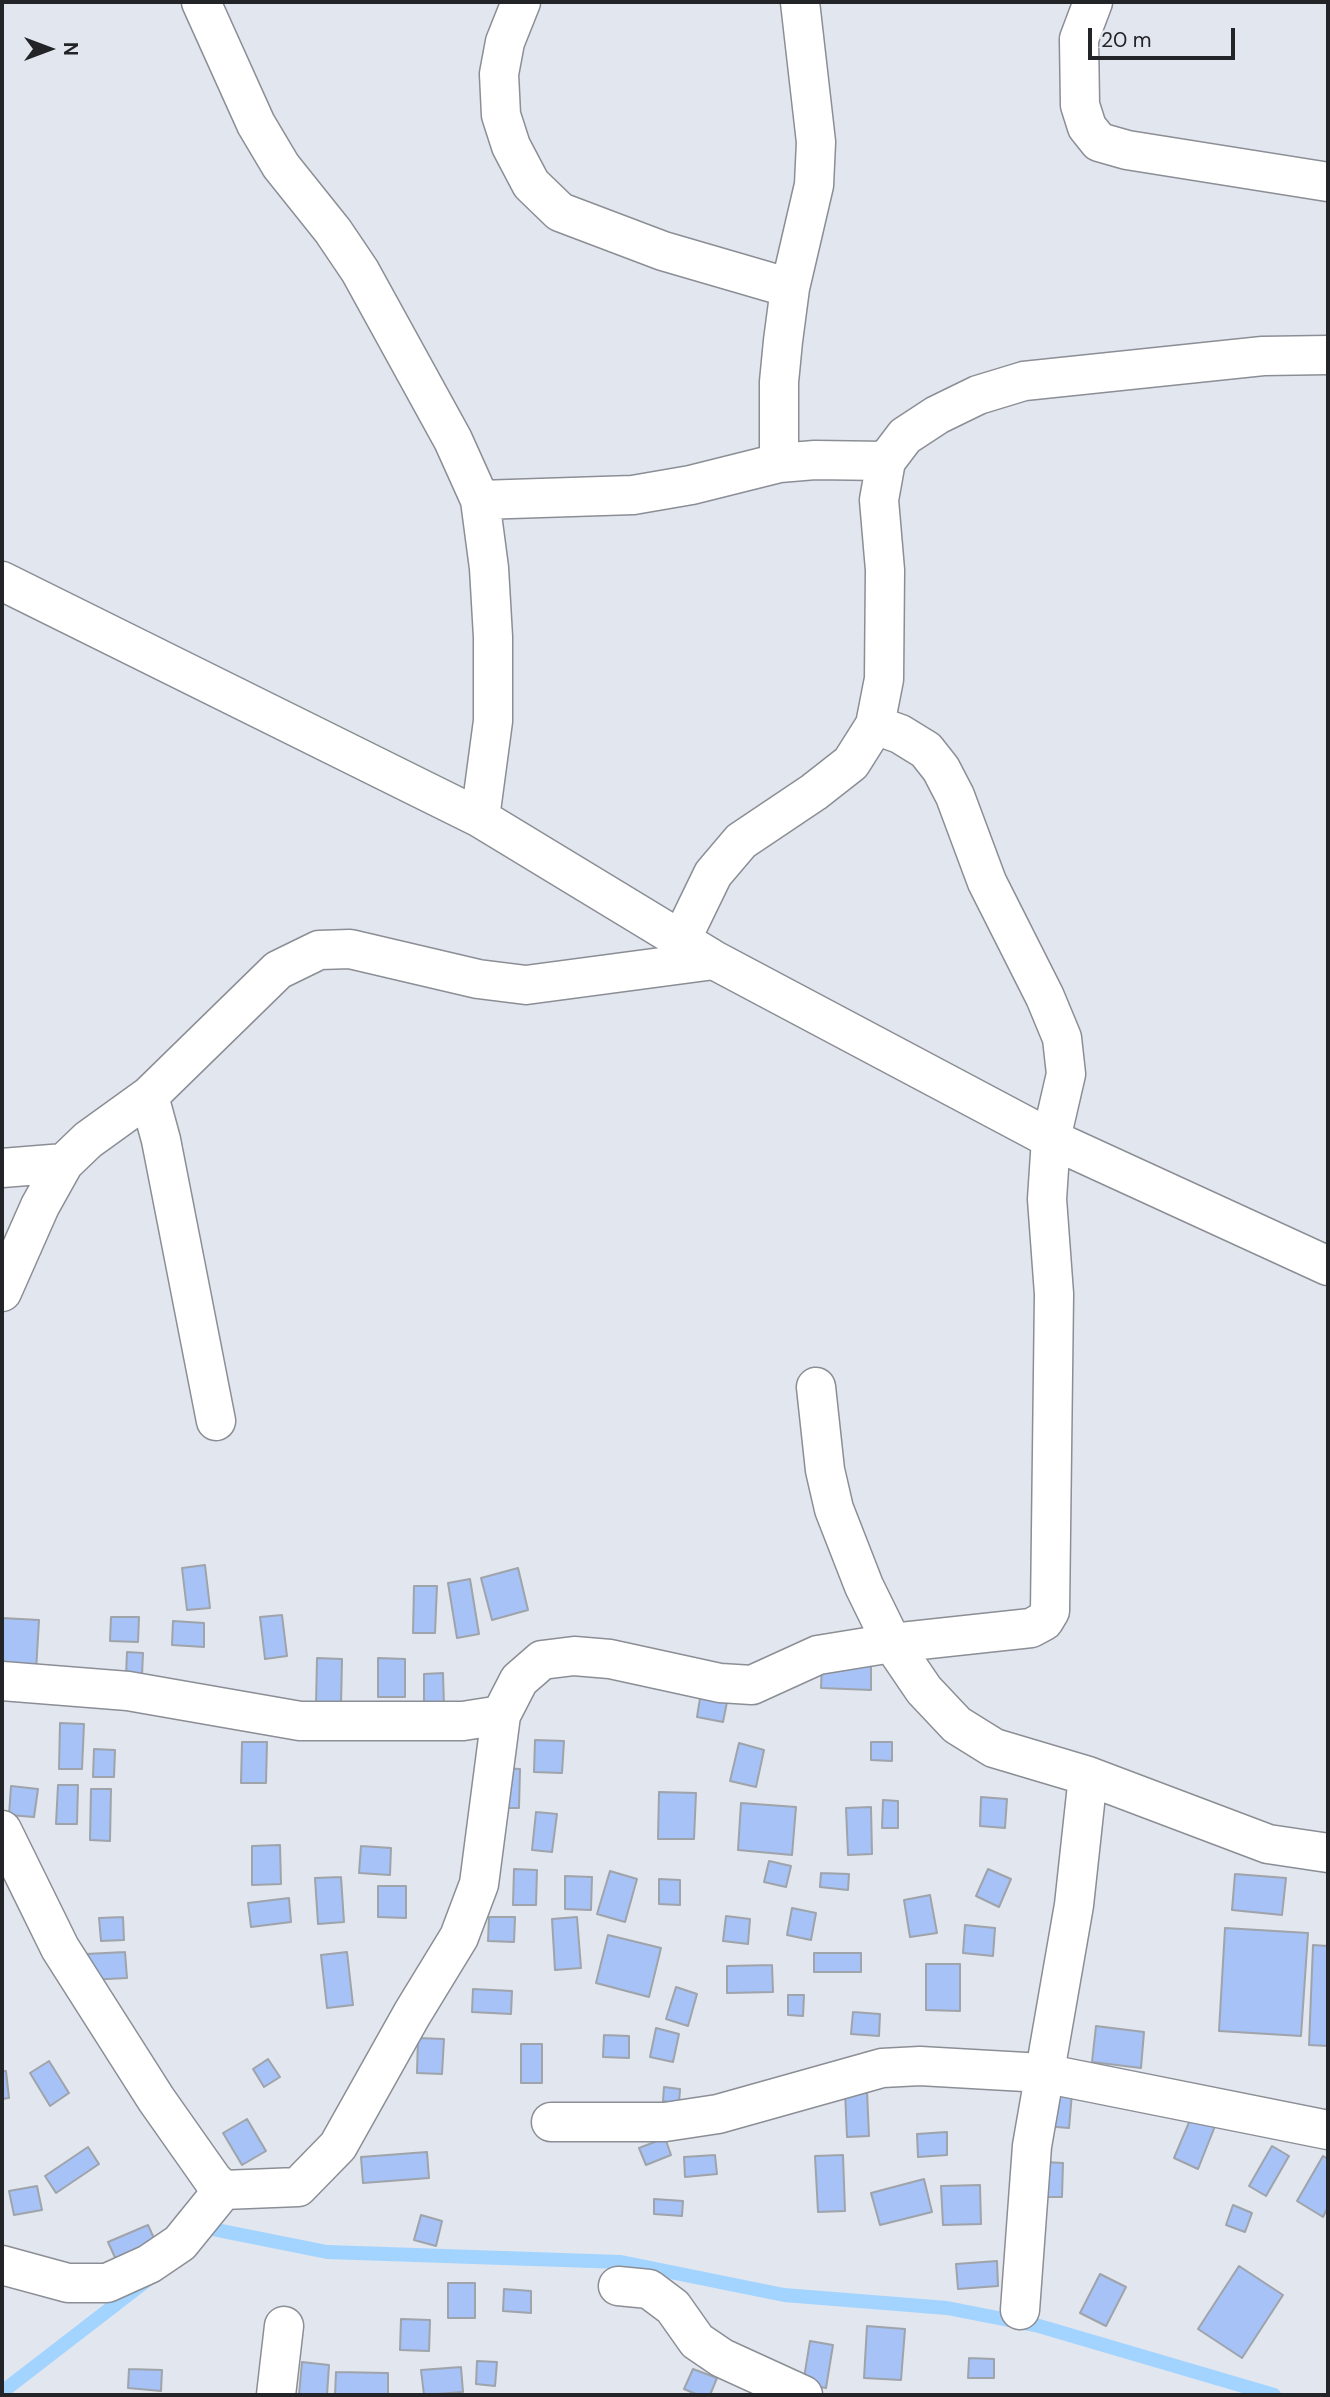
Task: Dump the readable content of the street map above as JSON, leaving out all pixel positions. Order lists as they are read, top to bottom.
{
  "scale_bar": "20 m",
  "north": "right"
}
